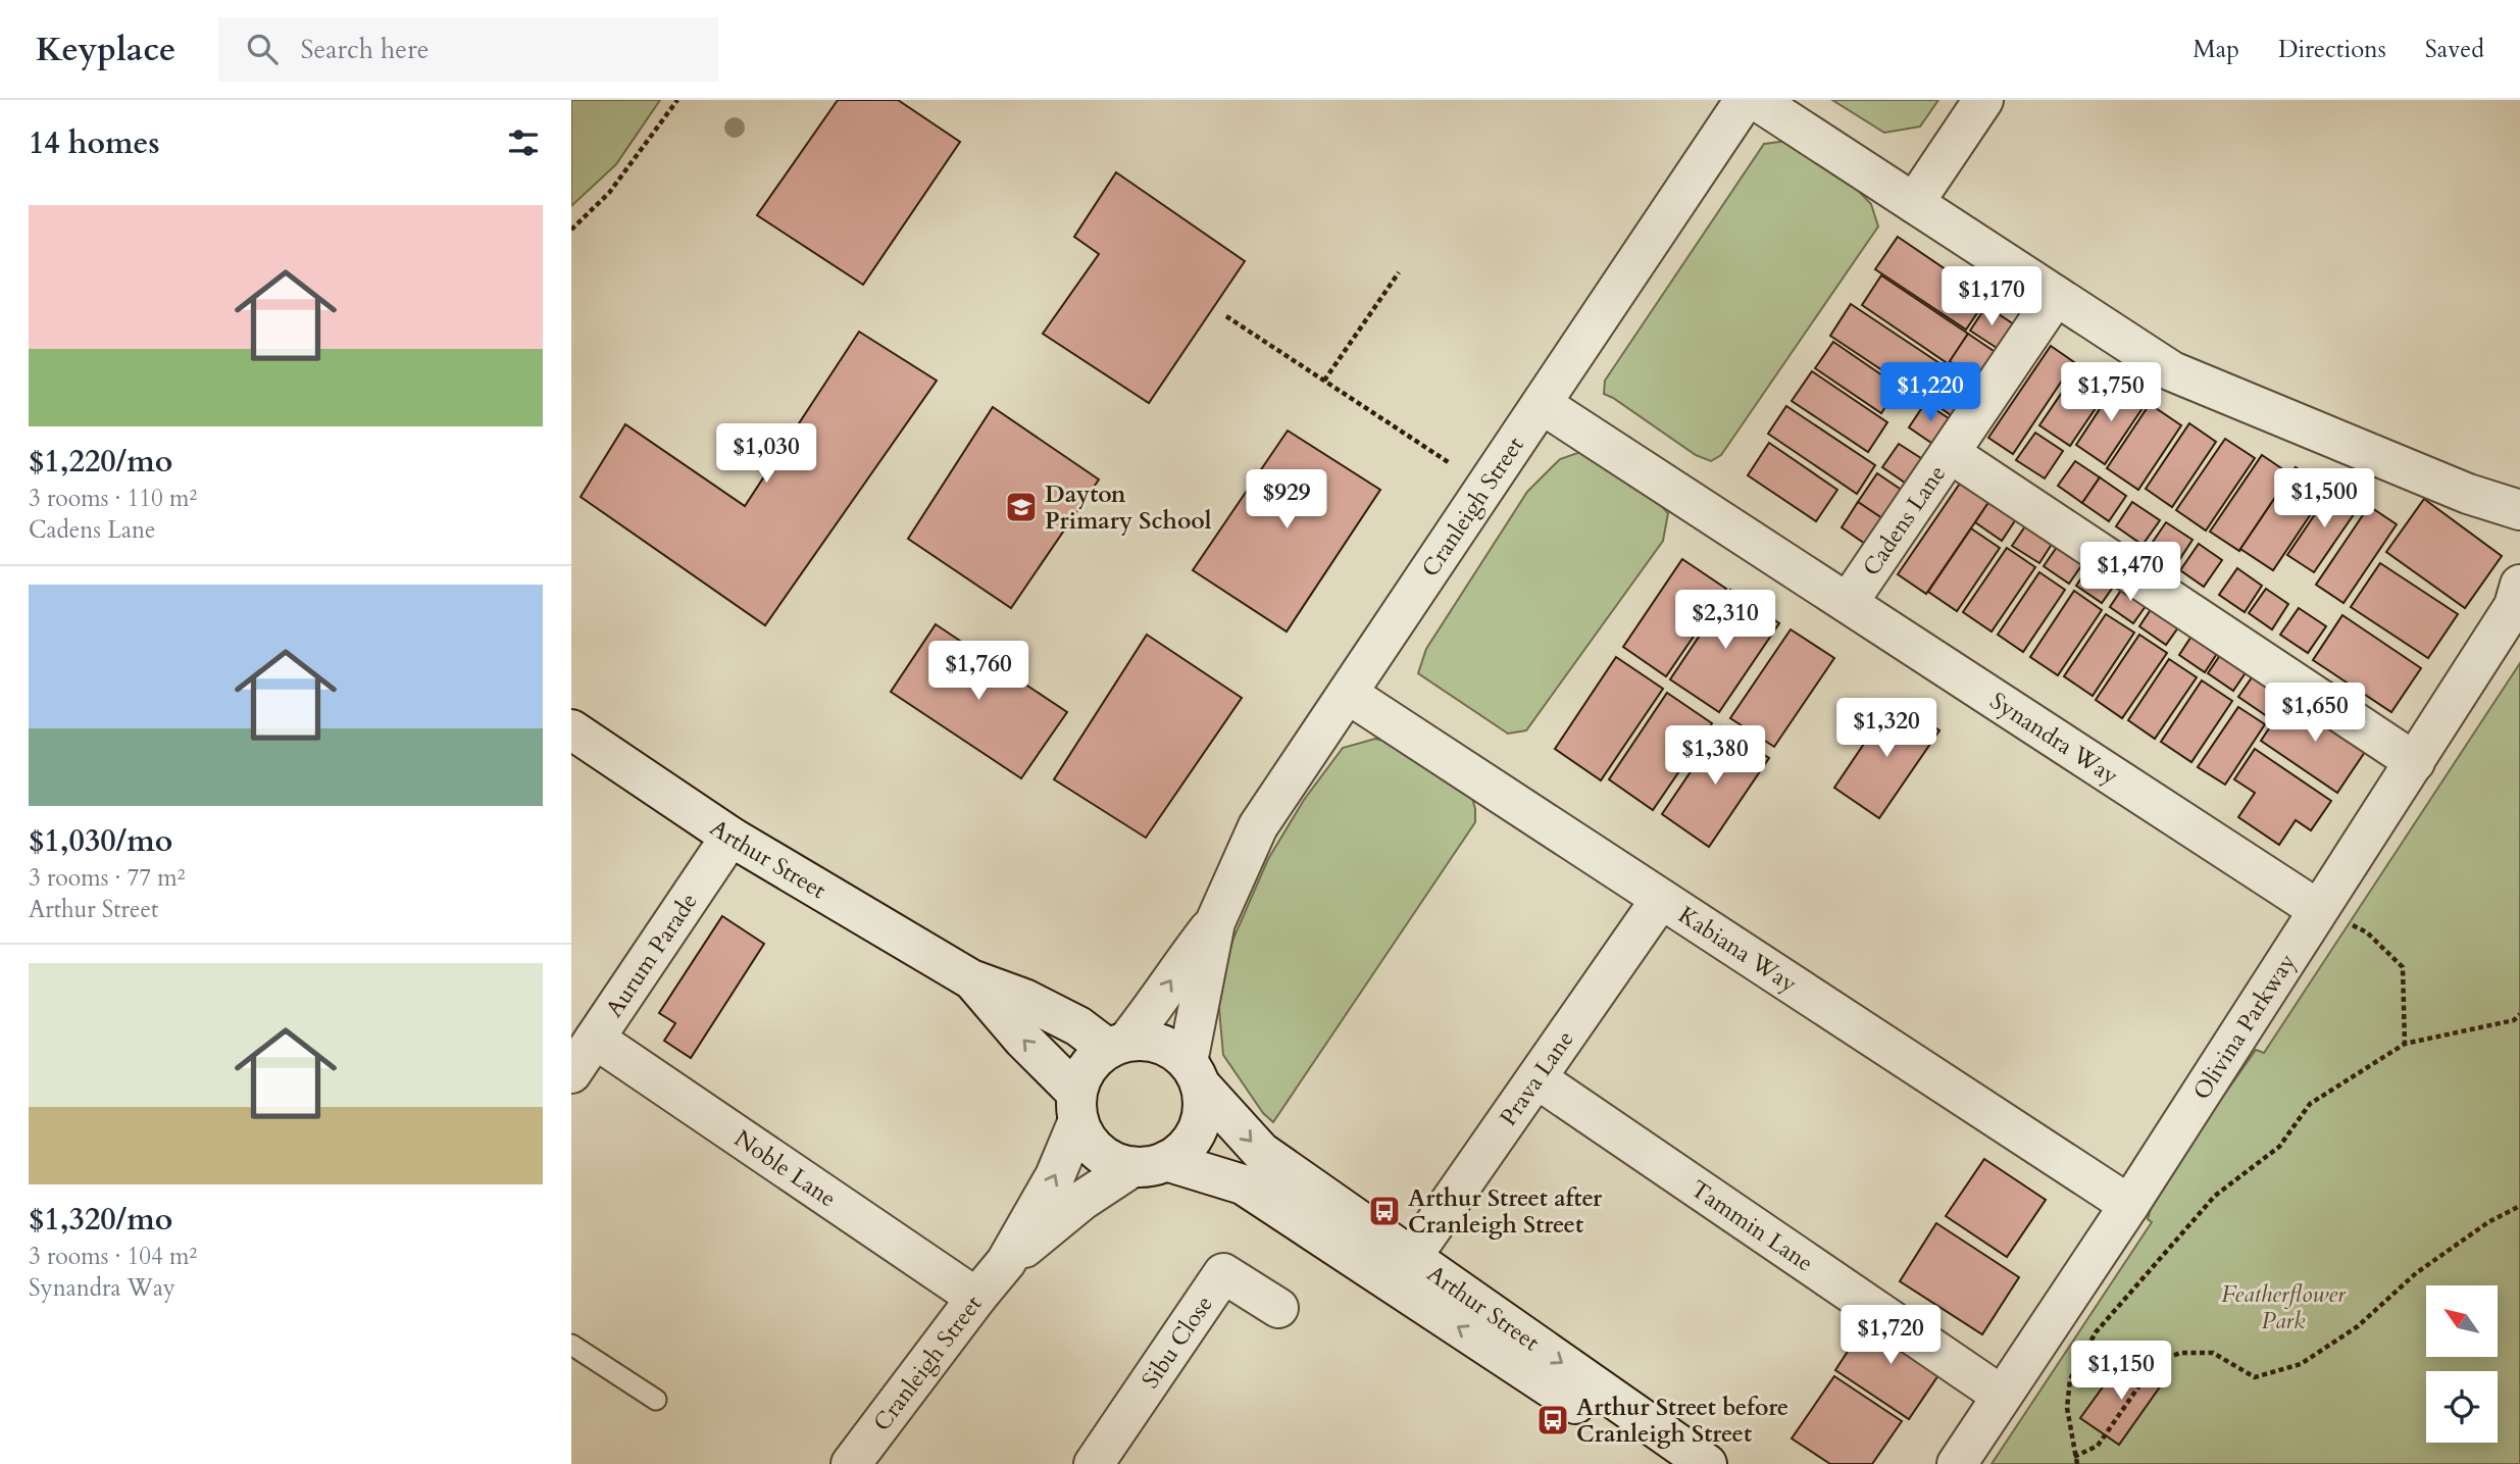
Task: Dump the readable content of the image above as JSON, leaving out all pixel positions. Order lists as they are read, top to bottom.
{
  "streets": {
    "street": [
      "Cranleigh Street",
      "Cadens Lane",
      "Synandra Way",
      "Arthur Street",
      "Kabiana Way",
      "Aurum Parade",
      "Olivina Parkway",
      "Prava Lane",
      "Noble Lane",
      "Tammin Lane",
      "Sibu Close"
    ]
  },
  "crossings": [
    ["Cranleigh Street", "Synandra Way"],
    ["Cranleigh Street", "Arthur Street"],
    ["Cranleigh Street", "Kabiana Way"],
    ["Cranleigh Street", "Noble Lane"],
    ["Cadens Lane", "Synandra Way"],
    ["Synandra Way", "Olivina Parkway"],
    ["Arthur Street", "Aurum Parade"],
    ["Arthur Street", "Prava Lane"],
    ["Kabiana Way", "Olivina Parkway"],
    ["Kabiana Way", "Prava Lane"],
    ["Aurum Parade", "Noble Lane"],
    ["Olivina Parkway", "Tammin Lane"],
    ["Prava Lane", "Tammin Lane"]
  ],
  "parks": ["Featherflower Park"],
  "places": {
    "school or university": ["Dayton Primary School"],
    "bus stop": ["Arthur Street after Cranleigh Street", "Arthur Street before Cranleigh Street"]
  },
  "north": "top left",
  "page": {
    "header": "Keyplace",
    "search": "Search here",
    "nav": ["Map", "Directions", "Saved"],
    "heading": "14 homes",
    "list": [
      {
        "name": "$1,220/mo",
        "note": "3 rooms · 110 m² · Cadens Lane"
      },
      {
        "name": "$1,030/mo",
        "note": "3 rooms · 77 m² · Arthur Street"
      },
      {
        "name": "$1,320/mo",
        "note": "3 rooms · 104 m² · Synandra Way"
      }
    ],
    "price": [
      "$1,170",
      "$1,220",
      "$1,750",
      "$1,030",
      "$1,500",
      "$929",
      "$1,470",
      "$2,310",
      "$1,760",
      "$1,650",
      "$1,320",
      "$1,380",
      "$1,720",
      "$1,150"
    ]
  }
}
